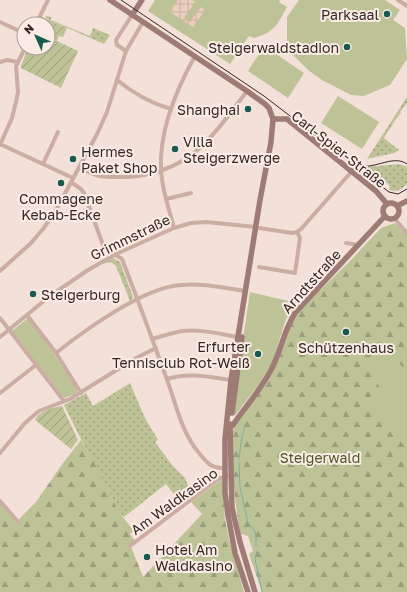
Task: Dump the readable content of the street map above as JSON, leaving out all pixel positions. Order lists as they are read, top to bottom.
{
  "streets": {
    "main road": ["Carl-Spier-Straße", "Arndtstraße"],
    "street": ["Grimmstraße", "Am Waldkasino"]
  },
  "crossings": [
    ["Carl-Spier-Straße", "Arndtstraße"]
  ],
  "parks": ["Steigerwald"],
  "places": [
    "Parksaal",
    "Steigerwaldstadion",
    "Shanghai",
    "Villa Steigerzwerge",
    "Hermes Paket Shop",
    "Commagene Kebab-Ecke",
    "Steigerburg",
    "Schützenhaus",
    "Erfurter Tennisclub Rot-Weiß",
    "Hotel Am Waldkasino"
  ],
  "north": "top left"
}
